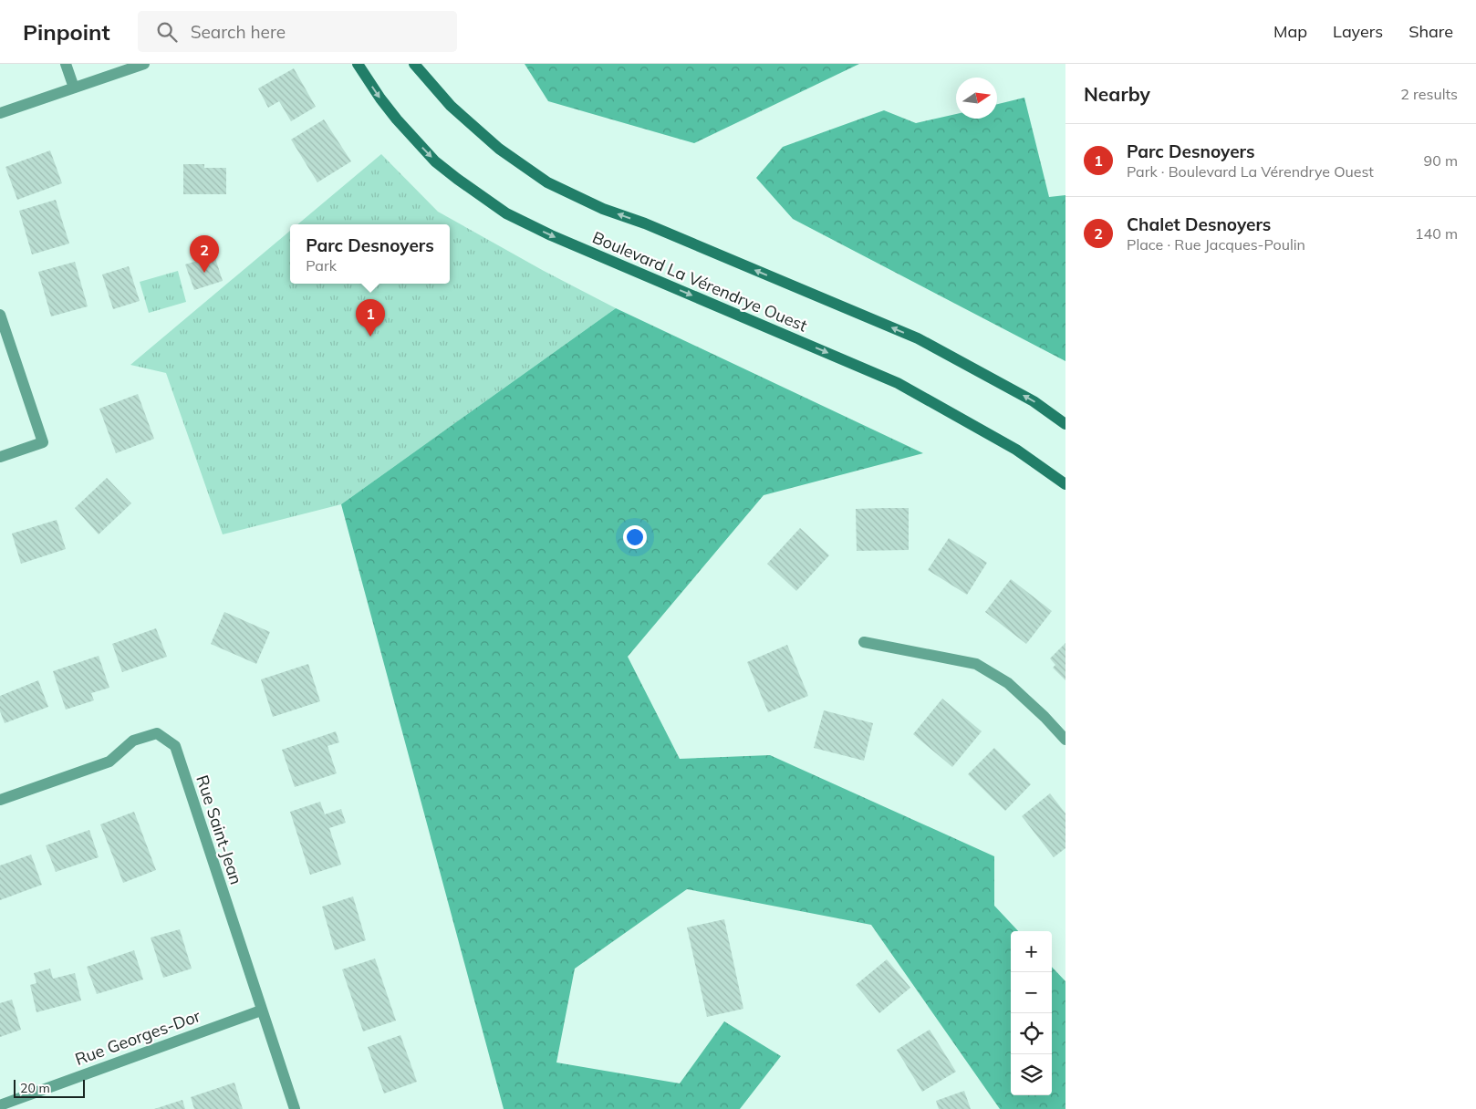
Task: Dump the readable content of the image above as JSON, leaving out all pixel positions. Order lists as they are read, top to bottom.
{
  "streets": {
    "main road": ["Boulevard La Vérendrye Ouest"],
    "street": ["Rue Saint-Jean", "Rue Georges-Dor"]
  },
  "crossings": [
    ["Rue Saint-Jean", "Rue Georges-Dor"]
  ],
  "scale_bar": "20 m",
  "north": "right",
  "page": {
    "header": "Pinpoint",
    "search": "Search here",
    "nav": ["Map", "Layers", "Share"],
    "heading": ["Nearby", "2 results"],
    "list": [
      {
        "mark": "1",
        "name": "Parc Desnoyers",
        "note": "Park · Boulevard La Vérendrye Ouest",
        "value": "90 m"
      },
      {
        "mark": "2",
        "name": "Chalet Desnoyers",
        "note": "Place · Rue Jacques-Poulin",
        "value": "140 m"
      }
    ],
    "popup": ["Parc Desnoyers", "Park"],
    "pins": ["2", "1"],
    "map_buttons": ["+", "−"],
    "scale": "20 m"
  }
}
